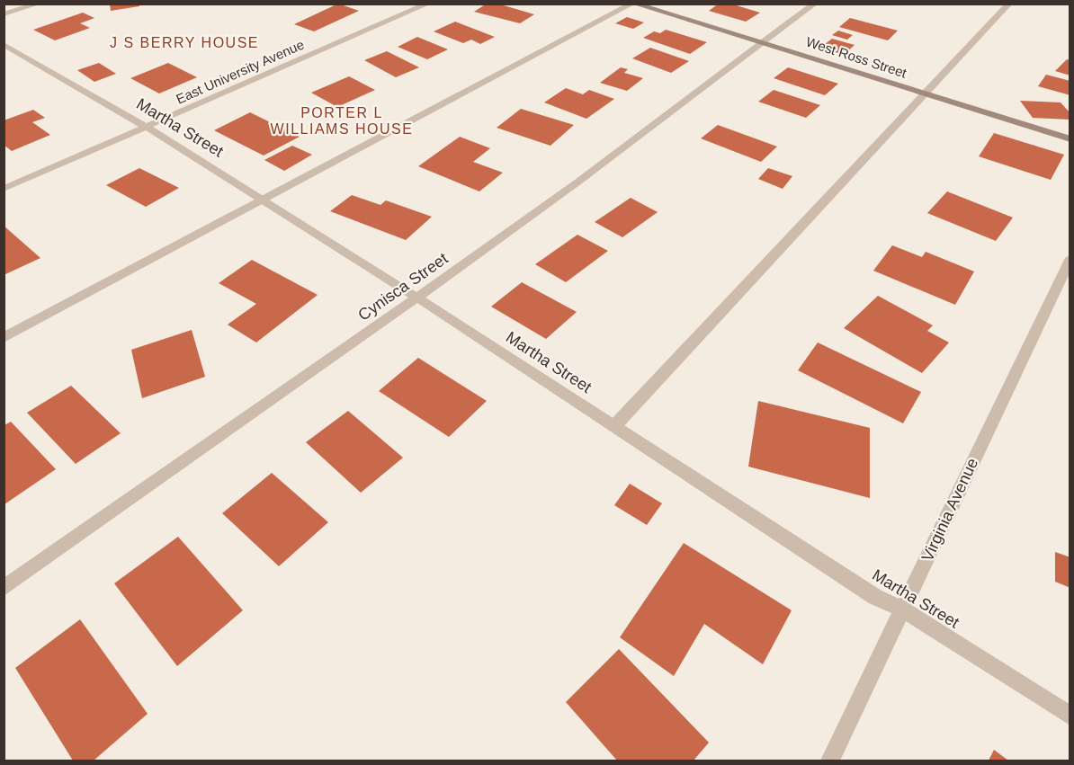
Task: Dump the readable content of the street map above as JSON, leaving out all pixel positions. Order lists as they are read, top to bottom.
{
  "streets": {
    "street": [
      "West Ross Street",
      "East University Avenue",
      "Martha Street",
      "Cynisca Street",
      "Virginia Avenue"
    ]
  },
  "crossings": [
    ["West Ross Street", "Cynisca Street"],
    ["East University Avenue", "Martha Street"],
    ["Martha Street", "Cynisca Street"],
    ["Martha Street", "Virginia Avenue"]
  ],
  "districts": ["J S BERRY HOUSE", "PORTER L WILLIAMS HOUSE"]
}
